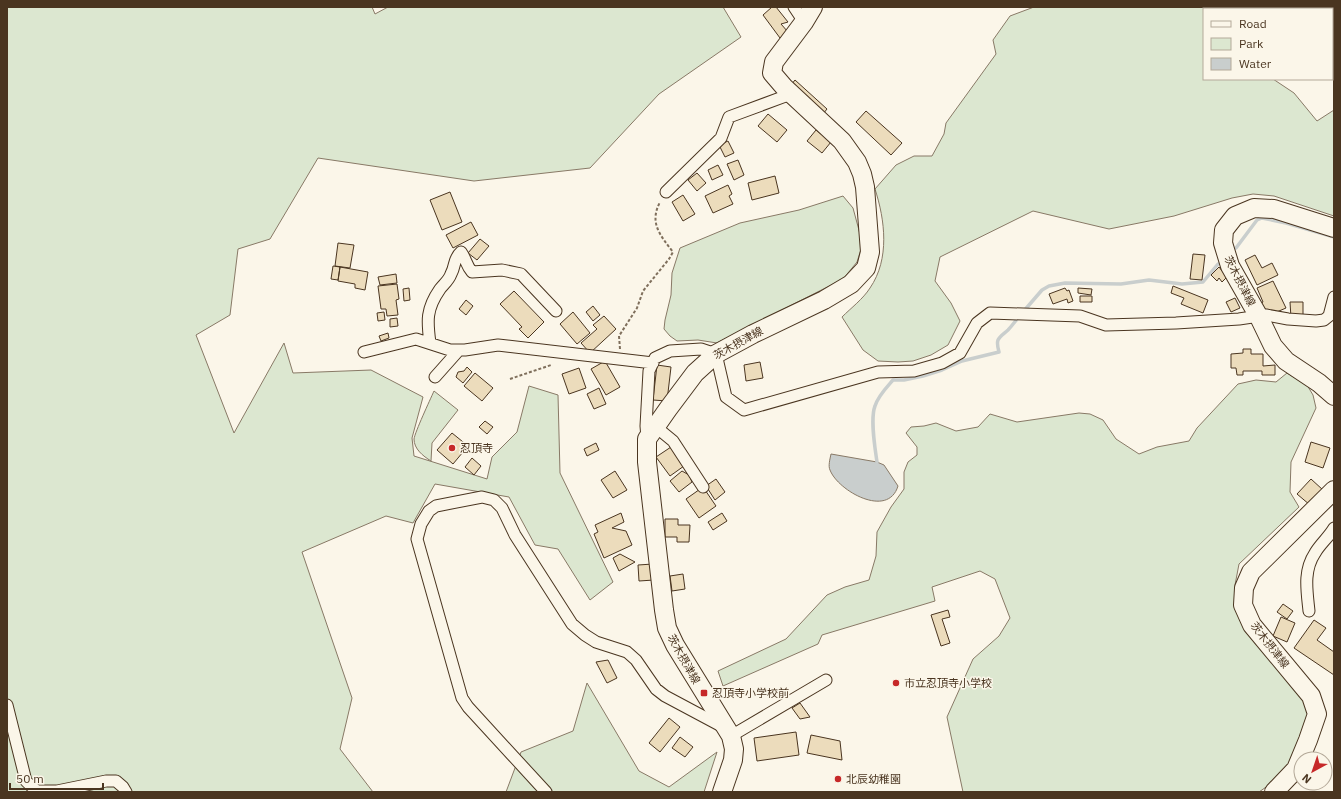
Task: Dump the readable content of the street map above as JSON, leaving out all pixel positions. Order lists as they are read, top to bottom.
{
  "streets": {
    "main road": ["茨木摂津線"]
  },
  "places": {
    "other": ["忍頂寺", "市立忍頂寺小学校", "北辰幼稚園"],
    "transit": ["忍頂寺小学校前"]
  },
  "legend": ["Road", "Park", "Water"],
  "scale_bar": "50 m",
  "north": "bottom left"
}
